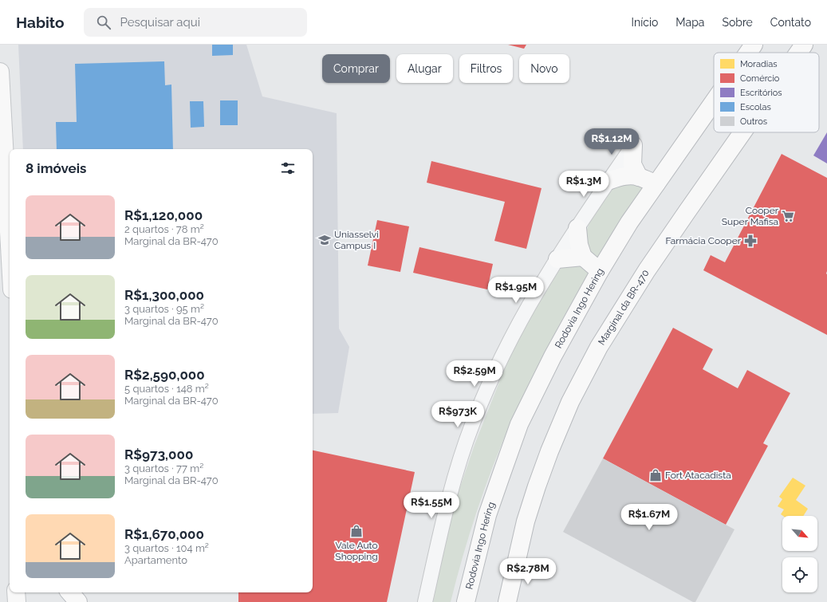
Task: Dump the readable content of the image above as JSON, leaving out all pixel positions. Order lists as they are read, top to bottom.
{
  "streets": {
    "main road": ["Marginal da BR-470", "Rodovia Ingo Hering"]
  },
  "places": {
    "supermarket": ["Cooper Super Mafisa"],
    "school or university": ["Uniasselvi Campus I"],
    "pharmacy": ["Farmácia Cooper"],
    "shop": ["Fort Atacadista", "Vale Auto Shopping"]
  },
  "legend": [
    "Moradias",
    "Comércio",
    "Escritórios",
    "Escolas",
    "Outros"
  ],
  "north": "bottom right",
  "page": {
    "header": "Habito",
    "search": "Pesquisar aqui",
    "nav": [
      "Início",
      "Mapa",
      "Sobre",
      "Contato"
    ],
    "chip": [
      "Comprar",
      "Alugar",
      "Filtros",
      "Novo"
    ],
    "price": [
      "R$1.12M",
      "R$1.3M",
      "R$1.95M",
      "R$2.59M",
      "R$973K",
      "R$1.55M",
      "R$1.67M",
      "R$2.78M"
    ],
    "heading": "8 imóveis",
    "list": [
      {
        "name": "R$1,120,000",
        "note": "2 quartos · 78 m² · Marginal da BR-470"
      },
      {
        "name": "R$1,300,000",
        "note": "3 quartos · 95 m² · Marginal da BR-470"
      },
      {
        "name": "R$2,590,000",
        "note": "5 quartos · 148 m² · Marginal da BR-470"
      },
      {
        "name": "R$973,000",
        "note": "3 quartos · 77 m² · Marginal da BR-470"
      },
      {
        "name": "R$1,670,000",
        "note": "3 quartos · 104 m² · Apartamento"
      }
    ]
  }
}
